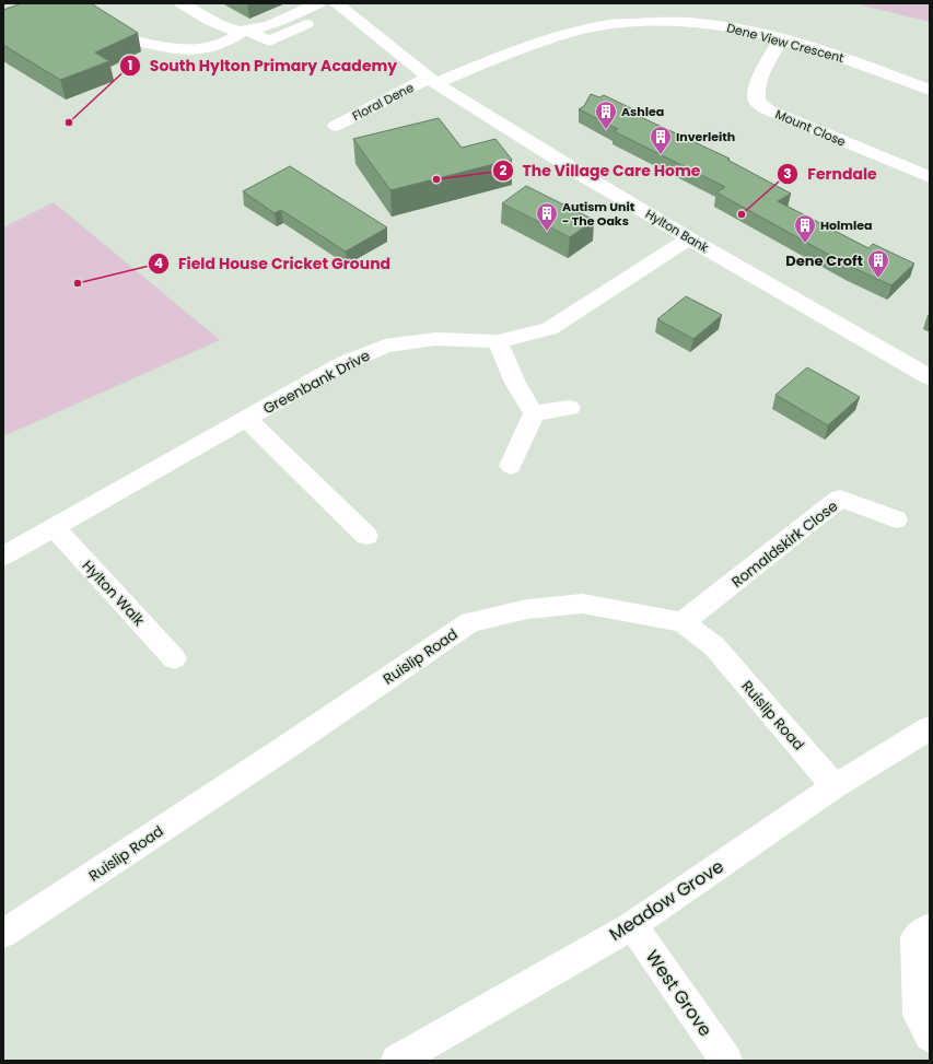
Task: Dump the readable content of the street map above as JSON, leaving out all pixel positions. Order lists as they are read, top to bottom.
{
  "streets": {
    "street": [
      "Dene View Crescent",
      "Floral Dene",
      "Mount Close",
      "Hylton Bank",
      "Greenbank Drive",
      "Romaldskirk Close",
      "Hylton Walk",
      "Ruislip Road",
      "Meadow Grove",
      "West Grove"
    ]
  },
  "crossings": [
    ["Dene View Crescent", "Floral Dene"],
    ["Dene View Crescent", "Mount Close"],
    ["Dene View Crescent", "Hylton Bank"],
    ["Floral Dene", "Hylton Bank"],
    ["Hylton Bank", "Greenbank Drive"],
    ["Greenbank Drive", "Hylton Walk"],
    ["Romaldskirk Close", "Ruislip Road"],
    ["Ruislip Road", "Meadow Grove"],
    ["Meadow Grove", "West Grove"]
  ],
  "places": {
    "other": [
      "South Hylton Primary Academy",
      "The Village Care Home",
      "Ferndale",
      "Field House Cricket Ground"
    ],
    "building": [
      "Ashlea",
      "Inverleith",
      "Autism Unit - The Oaks",
      "Holmlea",
      "Dene Croft"
    ]
  }
}
